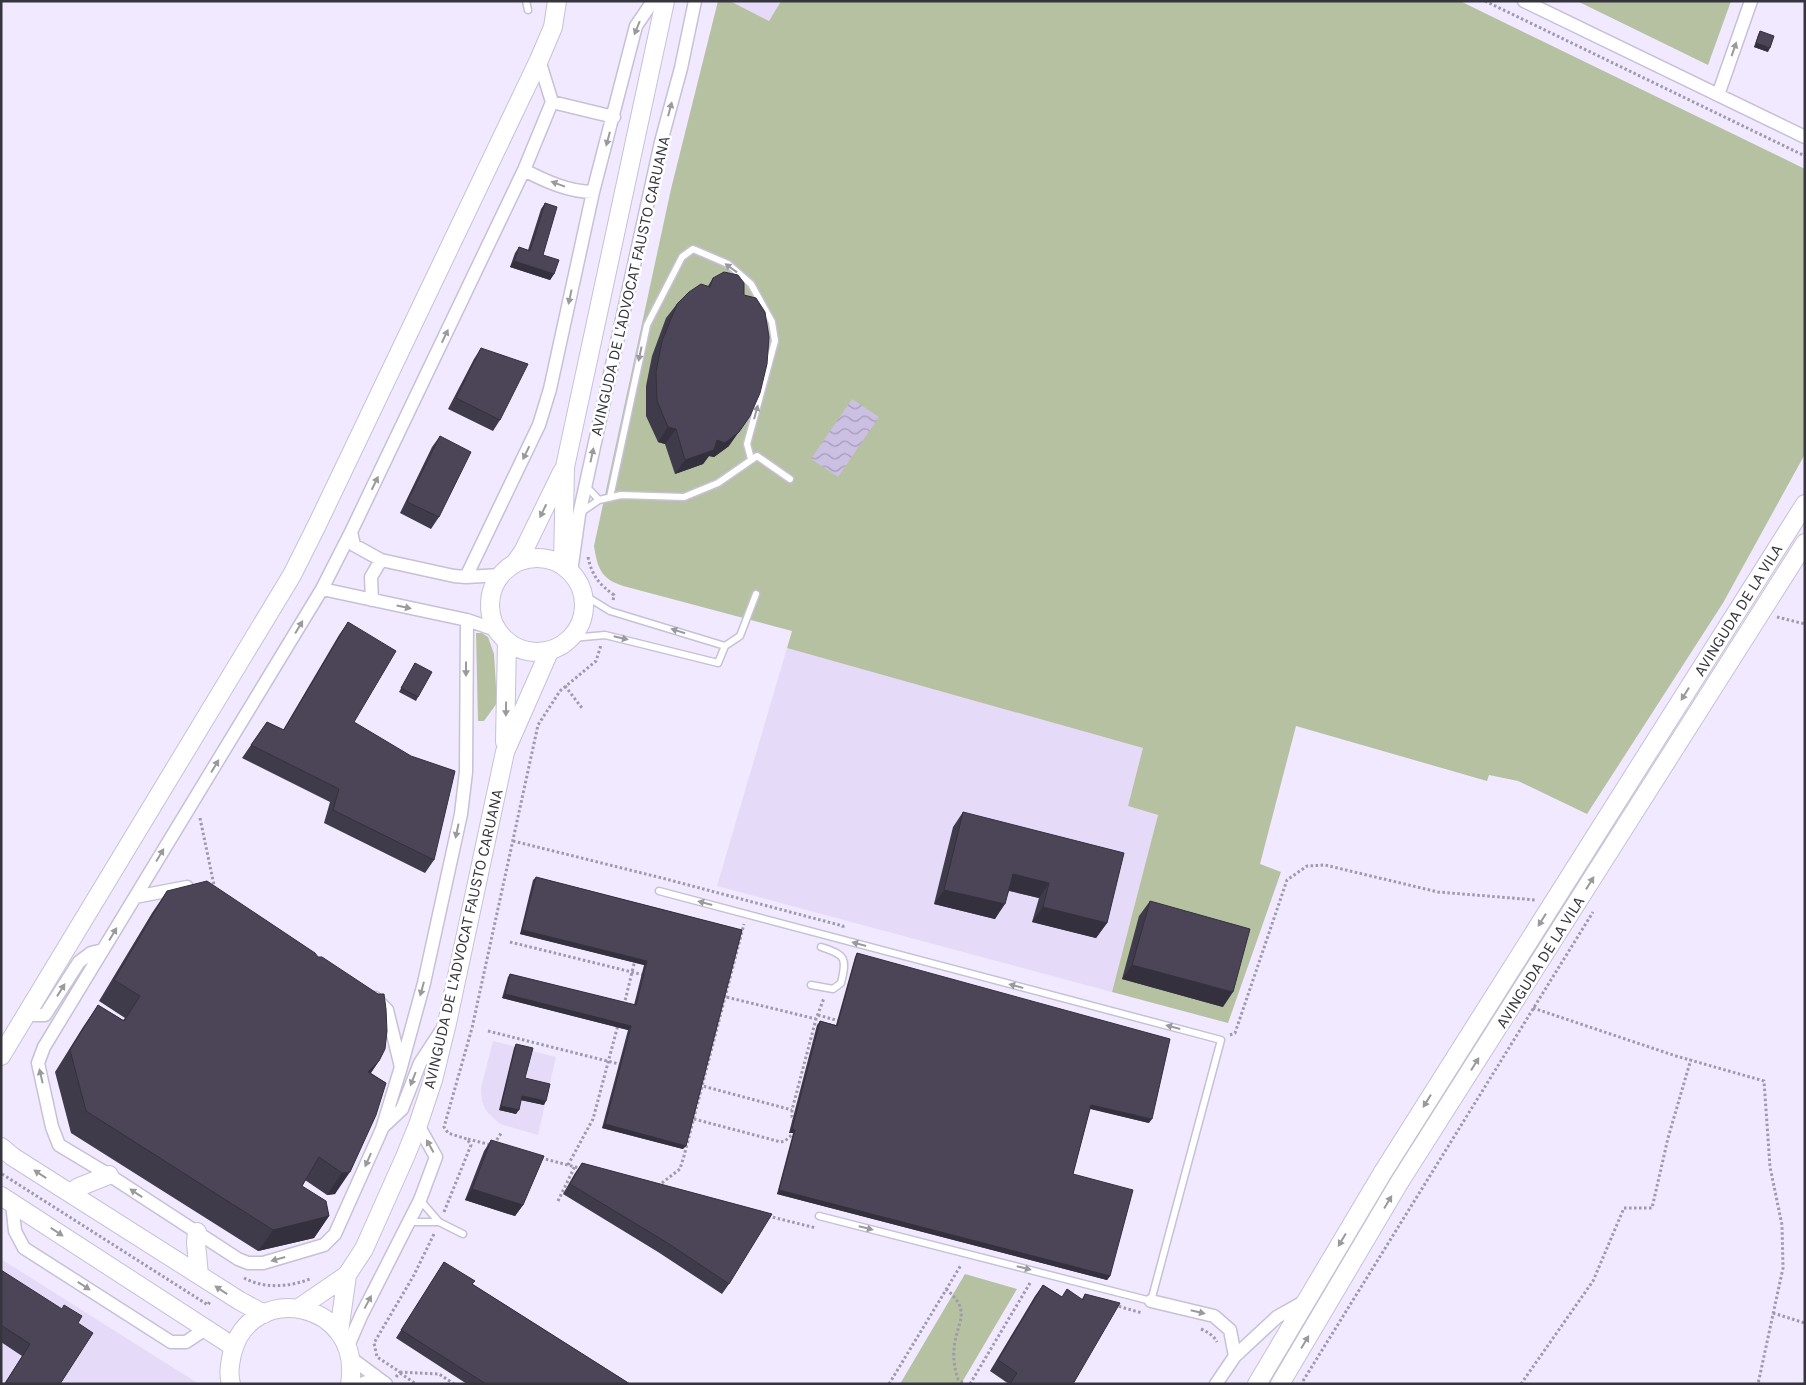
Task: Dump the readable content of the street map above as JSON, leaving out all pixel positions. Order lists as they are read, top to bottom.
{
  "streets": {
    "street": ["AVINGUDA DE L'ADVOCAT FAUSTO CARUANA", "AVINGUDA DE LA VILA"]
  }
}
